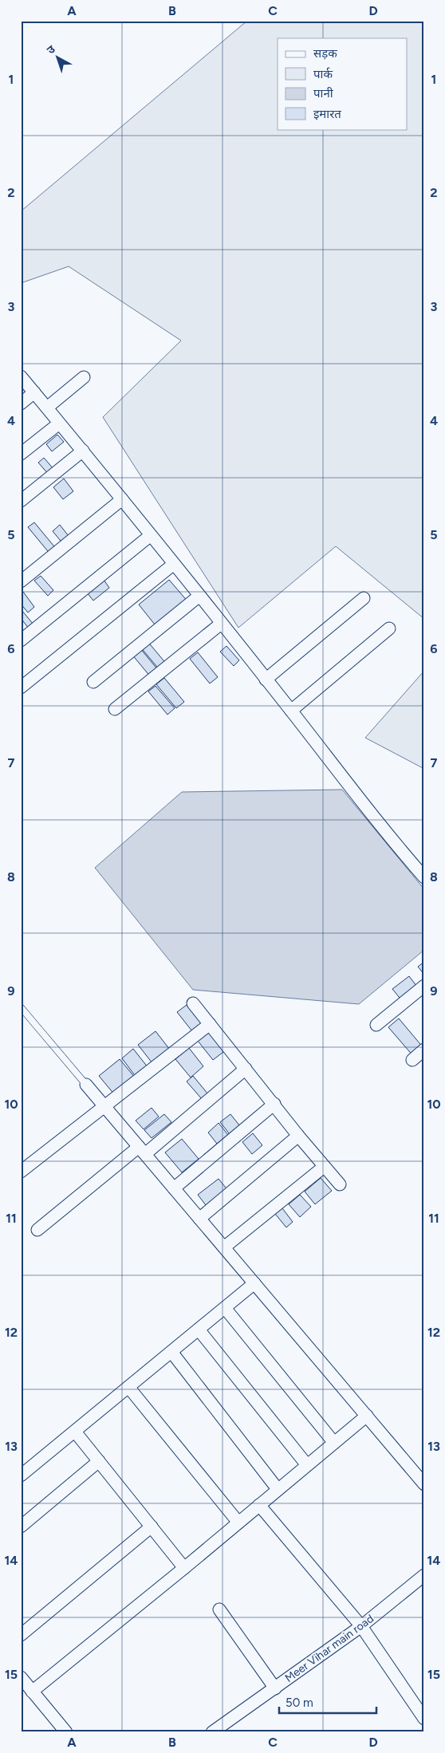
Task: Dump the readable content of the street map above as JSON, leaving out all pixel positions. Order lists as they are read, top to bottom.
{
  "streets": {
    "street": ["Meer Vihar main road"]
  },
  "legend": [
    "सड़क",
    "पार्क",
    "पानी",
    "इमारत"
  ],
  "scale_bar": "50 m",
  "north": "top left",
  "grid": {
    "columns": [
      "A",
      "B",
      "C",
      "D"
    ],
    "rows": [
      "1",
      "2",
      "3",
      "4",
      "5",
      "6",
      "7",
      "8",
      "9",
      "10",
      "11",
      "12",
      "13",
      "14",
      "15"
    ]
  }
}
